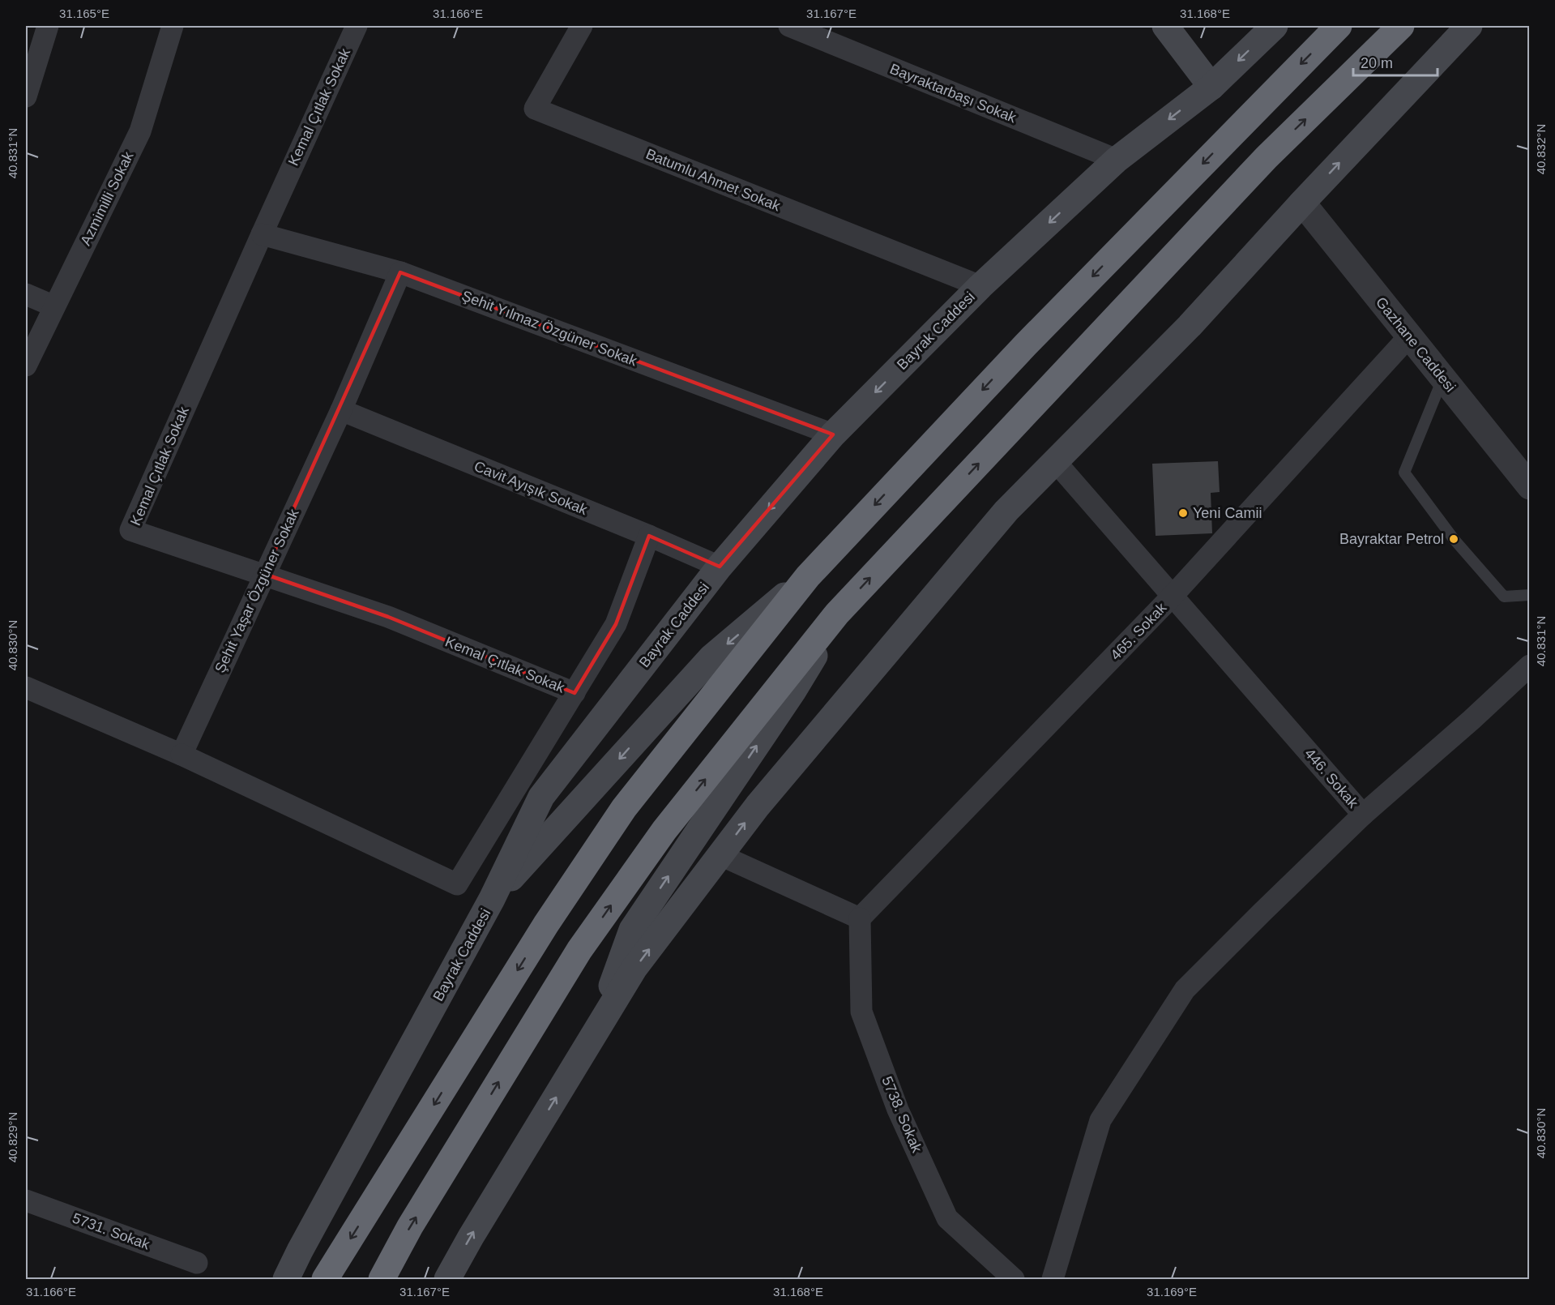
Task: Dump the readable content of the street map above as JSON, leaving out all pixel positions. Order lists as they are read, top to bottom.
{
  "streets": {
    "main road": ["Bayrak Caddesi"],
    "street": [
      "Bayraktarbaşı Sokak",
      "Kemal Çıtlak Sokak",
      "Batumlu Ahmet Sokak",
      "Azmimilli Sokak",
      "Şehit Yılmaz Özgüner Sokak",
      "Gazhane Caddesi",
      "Cavit Ayışık Sokak",
      "Şehit Yaşar Özgüner Sokak",
      "465. Sokak",
      "446. Sokak",
      "5738. Sokak",
      "5731. Sokak"
    ]
  },
  "crossings": [
    ["Bayraktarbaşı Sokak", "Bayrak Caddesi"],
    ["Kemal Çıtlak Sokak", "Şehit Yılmaz Özgüner Sokak"],
    ["Kemal Çıtlak Sokak", "Şehit Yaşar Özgüner Sokak"],
    ["Batumlu Ahmet Sokak", "Bayrak Caddesi"],
    ["Şehit Yılmaz Özgüner Sokak", "Bayrak Caddesi"],
    ["Şehit Yılmaz Özgüner Sokak", "Şehit Yaşar Özgüner Sokak"],
    ["Bayrak Caddesi", "Cavit Ayışık Sokak"],
    ["Gazhane Caddesi", "465. Sokak"],
    ["Cavit Ayışık Sokak", "Şehit Yaşar Özgüner Sokak"],
    ["465. Sokak", "446. Sokak"],
    ["465. Sokak", "5738. Sokak"]
  ],
  "places": ["Yeni Camii", "Bayraktar Petrol"],
  "scale_bar": "20 m",
  "coordinates": [
    "31.165°E",
    "31.166°E",
    "31.167°E",
    "31.168°E",
    "40.832°N",
    "40.831°N",
    "40.830°N",
    "40.829°N",
    "31.169°E"
  ]
}
